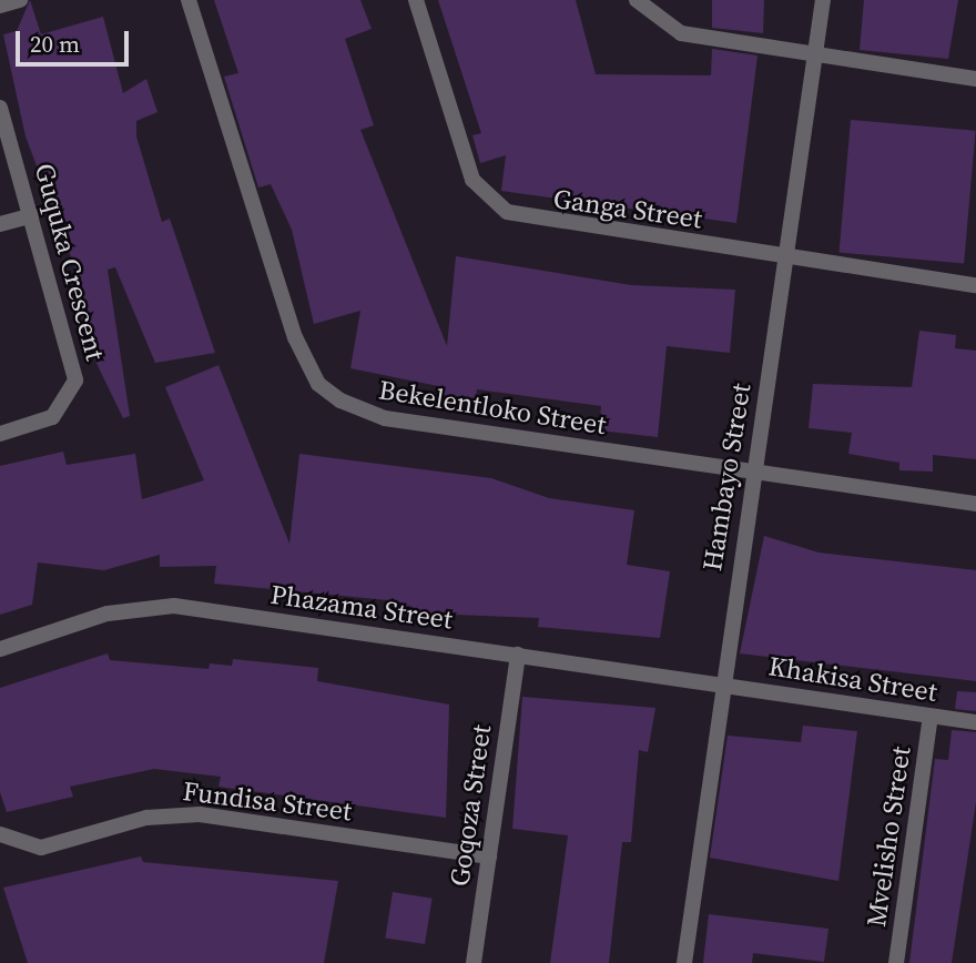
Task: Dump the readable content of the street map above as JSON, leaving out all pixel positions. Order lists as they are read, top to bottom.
{
  "streets": {
    "street": [
      "Ganga Street",
      "Guquka Crescent",
      "Bekelentloko Street",
      "Hambayo Street",
      "Phazama Street",
      "Khakisa Street",
      "Fundisa Street",
      "Goqoza Street",
      "Mvelisho Street"
    ]
  },
  "crossings": [
    ["Ganga Street", "Hambayo Street"],
    ["Bekelentloko Street", "Hambayo Street"],
    ["Hambayo Street", "Phazama Street"],
    ["Hambayo Street", "Khakisa Street"],
    ["Phazama Street", "Khakisa Street"],
    ["Phazama Street", "Goqoza Street"],
    ["Khakisa Street", "Mvelisho Street"],
    ["Fundisa Street", "Goqoza Street"]
  ],
  "scale_bar": "20 m"
}
